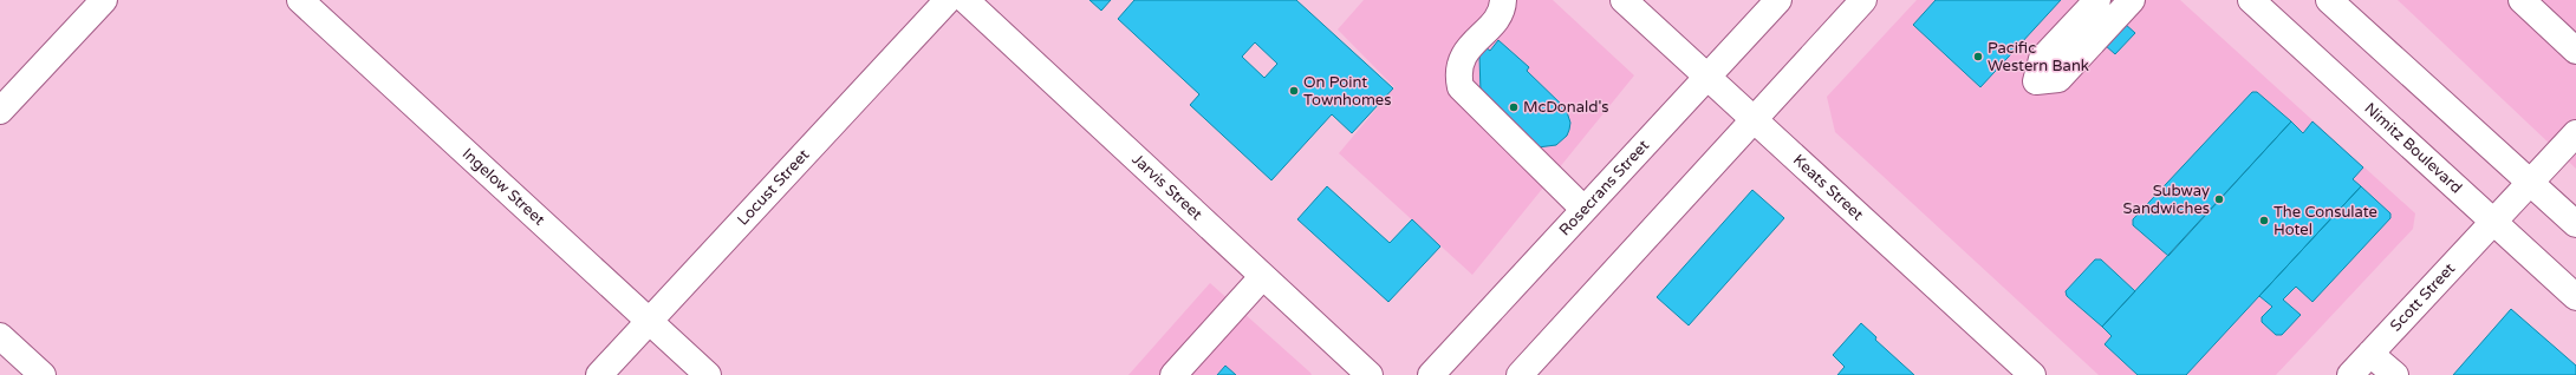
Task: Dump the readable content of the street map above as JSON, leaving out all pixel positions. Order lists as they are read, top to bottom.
{
  "streets": {
    "street": [
      "Nimitz Boulevard",
      "Ingelow Street",
      "Locust Street",
      "Rosecrans Street",
      "Keats Street",
      "Jarvis Street",
      "Scott Street"
    ]
  },
  "crossings": [
    ["Nimitz Boulevard", "Scott Street"],
    ["Ingelow Street", "Locust Street"],
    ["Rosecrans Street", "Keats Street"]
  ],
  "places": [
    "Pacific Western Bank",
    "On Point Townhomes",
    "McDonald's",
    "Subway Sandwiches",
    "The Consulate Hotel"
  ]
}
